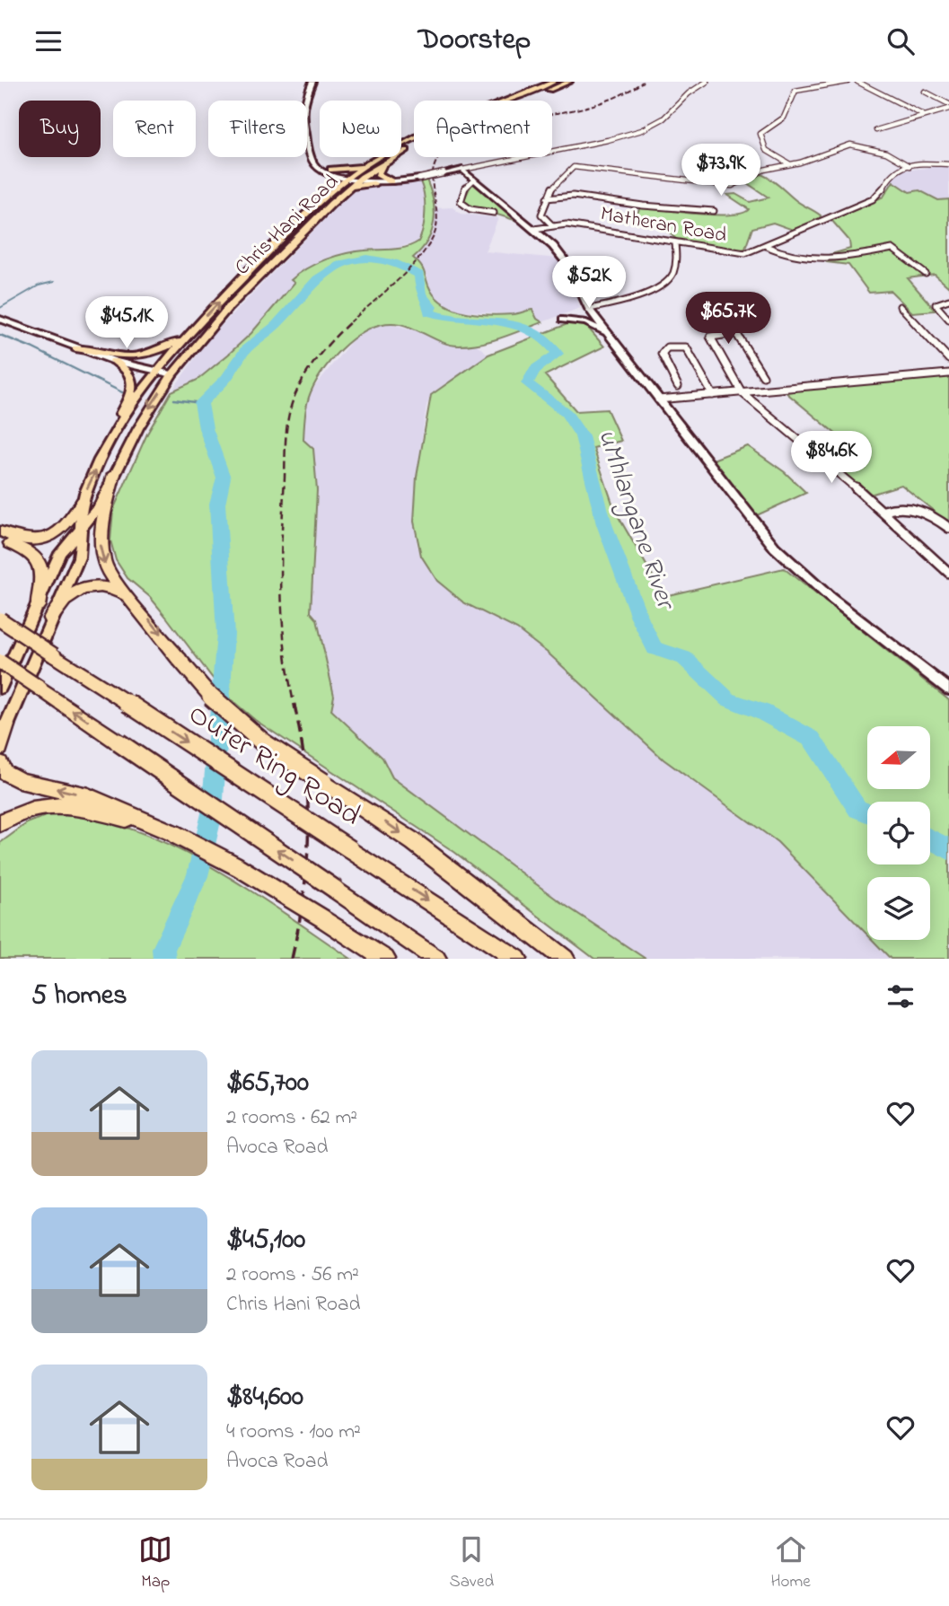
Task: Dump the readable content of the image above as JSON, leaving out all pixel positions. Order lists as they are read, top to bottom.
{
  "streets": {
    "highway": ["Outer Ring Road"],
    "main road": ["Chris Hani Road"],
    "street": ["Matheran Road"]
  },
  "water": ["uMhlangane River"],
  "north": "left",
  "page": {
    "header": "Doorstep",
    "chip": [
      "Buy",
      "Rent",
      "Filters",
      "New",
      "Apartment"
    ],
    "price": [
      "$73.9K",
      "$52K",
      "$65.7K",
      "$45.1K",
      "$84.6K"
    ],
    "heading": "5 homes",
    "list": [
      {
        "name": "$65,700",
        "note": "2 rooms · 62 m² · Avoca Road"
      },
      {
        "name": "$45,100",
        "note": "2 rooms · 56 m² · Chris Hani Road"
      },
      {
        "name": "$84,600",
        "note": "4 rooms · 100 m² · Avoca Road"
      }
    ],
    "tabs": ["Map", "Saved", "Home"]
  }
}
